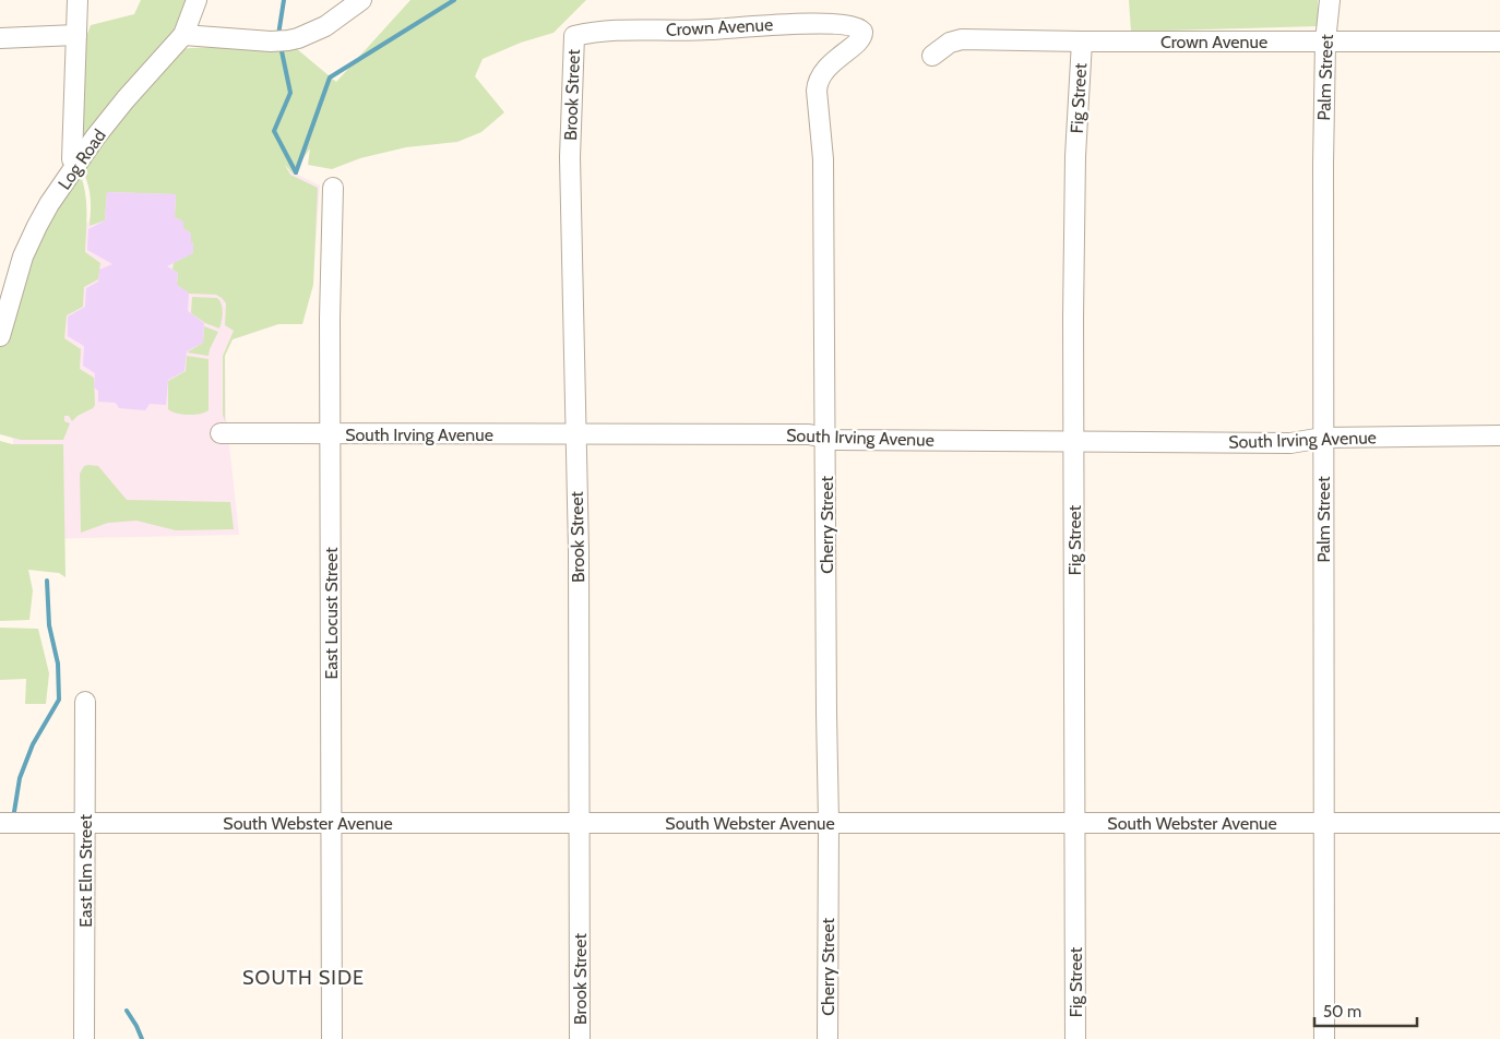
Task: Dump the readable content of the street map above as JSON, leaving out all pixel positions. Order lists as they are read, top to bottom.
{
  "streets": {
    "street": [
      "Crown Avenue",
      "Palm Street",
      "Brook Street",
      "Fig Street",
      "Log Road",
      "South Irving Avenue",
      "Cherry Street",
      "East Locust Street",
      "South Webster Avenue",
      "East Elm Street"
    ]
  },
  "crossings": [
    ["Crown Avenue", "Palm Street"],
    ["Crown Avenue", "Brook Street"],
    ["Crown Avenue", "Fig Street"],
    ["Crown Avenue", "Cherry Street"],
    ["Palm Street", "South Irving Avenue"],
    ["Palm Street", "South Webster Avenue"],
    ["Brook Street", "South Irving Avenue"],
    ["Brook Street", "South Webster Avenue"],
    ["Fig Street", "South Irving Avenue"],
    ["Fig Street", "South Webster Avenue"],
    ["South Irving Avenue", "Cherry Street"],
    ["South Irving Avenue", "East Locust Street"],
    ["Cherry Street", "South Webster Avenue"],
    ["East Locust Street", "South Webster Avenue"],
    ["South Webster Avenue", "East Elm Street"]
  ],
  "districts": ["SOUTH SIDE"],
  "scale_bar": "50 m"
}
